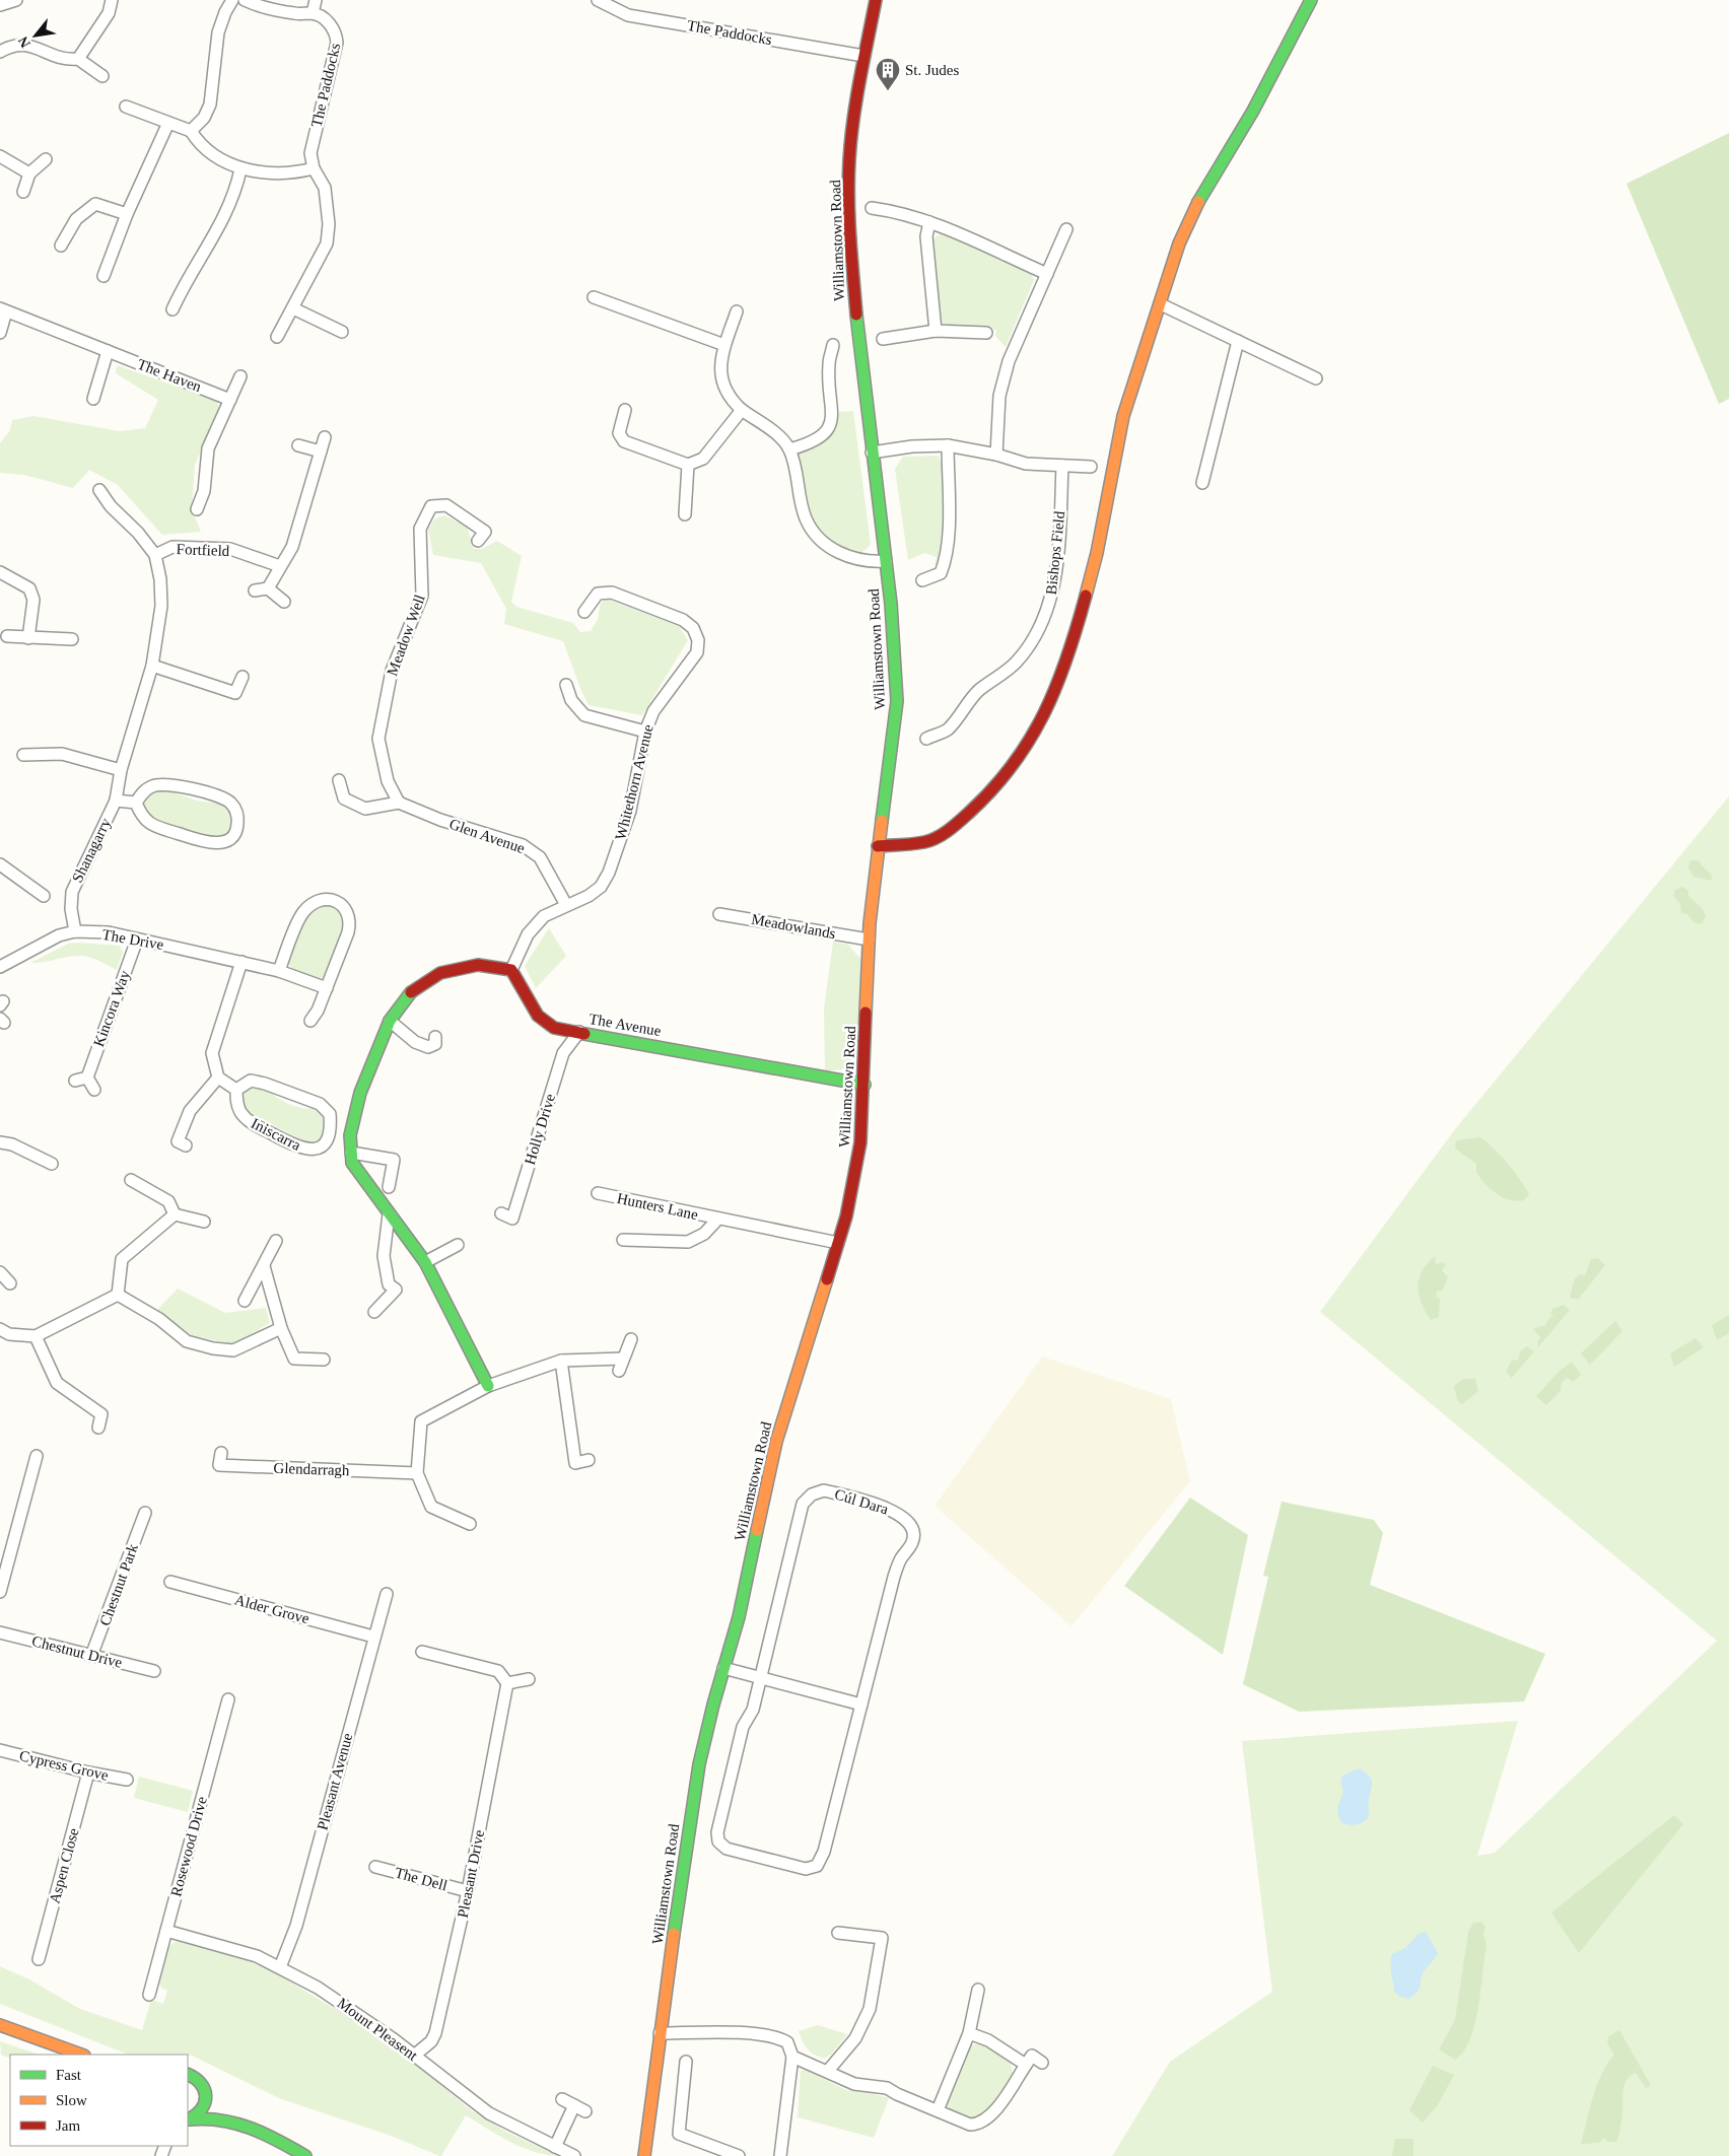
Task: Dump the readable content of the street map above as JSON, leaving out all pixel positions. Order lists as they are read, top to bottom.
{
  "streets": {
    "street": [
      "The Paddocks",
      "Williamstown Road",
      "The Haven",
      "Fortfield",
      "Bishops Field",
      "Meadow Well",
      "Whitethorn Avenue",
      "Glen Avenue",
      "Shanagarry",
      "Meadowlands",
      "The Drive",
      "Kincora Way",
      "The Avenue",
      "Holly Drive",
      "Iniscarra",
      "Hunters Lane",
      "Glendarragh",
      "Cúl Dara",
      "Chestnut Park",
      "Alder Grove",
      "Chestnut Drive",
      "Cypress Grove",
      "Pleasant Avenue",
      "Rosewood Drive",
      "Aspen Close",
      "Pleasant Drive",
      "The Dell",
      "Mount Pleasent"
    ]
  },
  "crossings": [
    ["The Paddocks", "Williamstown Road"],
    ["Williamstown Road", "Meadowlands"],
    ["Williamstown Road", "The Avenue"],
    ["Williamstown Road", "Hunters Lane"],
    ["Fortfield", "Shanagarry"],
    ["Meadow Well", "Glen Avenue"],
    ["Whitethorn Avenue", "Glen Avenue"],
    ["Whitethorn Avenue", "The Avenue"],
    ["Shanagarry", "The Drive"],
    ["The Drive", "Kincora Way"],
    ["The Avenue", "Holly Drive"],
    ["Chestnut Park", "Chestnut Drive"],
    ["Alder Grove", "Pleasant Avenue"],
    ["Cypress Grove", "Aspen Close"],
    ["Pleasant Avenue", "Mount Pleasent"],
    ["Rosewood Drive", "Mount Pleasent"],
    ["Pleasant Drive", "The Dell"],
    ["Pleasant Drive", "Mount Pleasent"]
  ],
  "places": {
    "building": ["St. Judes"]
  },
  "legend": ["Fast", "Slow", "Jam"],
  "north": "bottom left"
}
